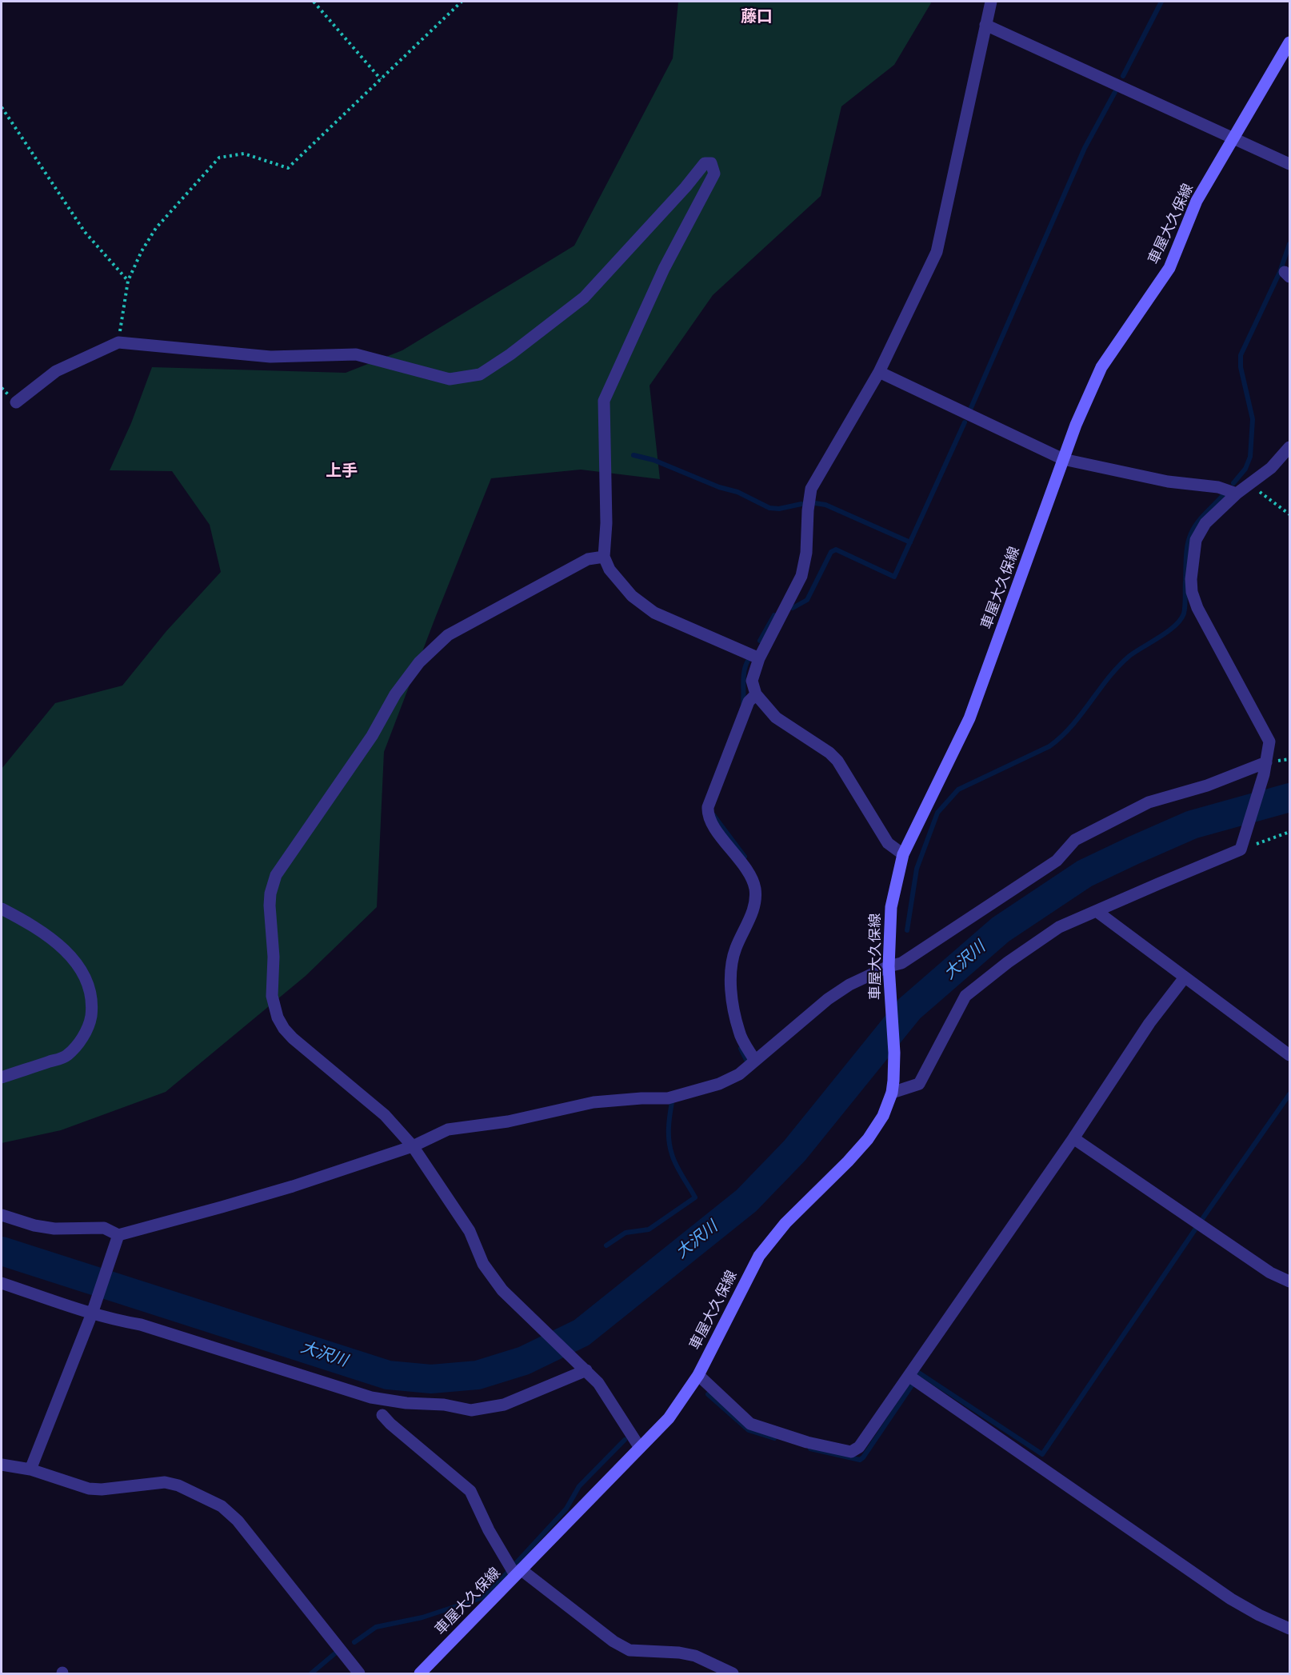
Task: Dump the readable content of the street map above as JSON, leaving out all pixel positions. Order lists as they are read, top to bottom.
{
  "streets": {
    "main road": ["車屋大久保線"]
  },
  "districts": ["藤口", "上手"],
  "water": ["大沢川"]
}
